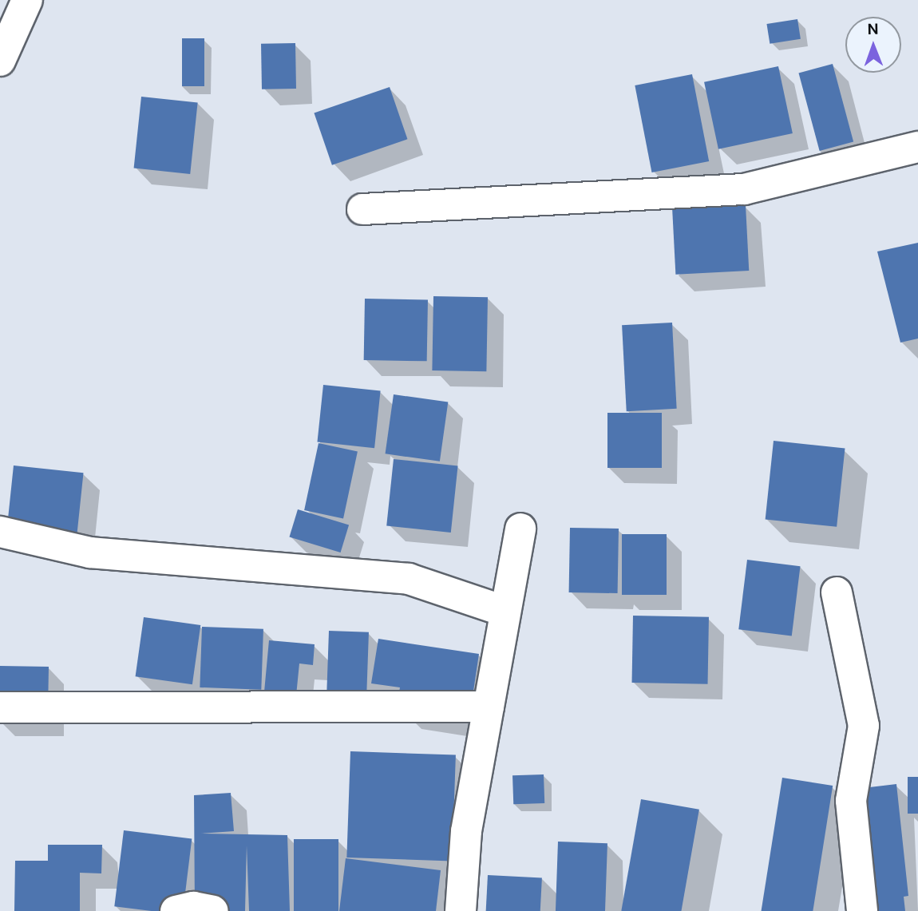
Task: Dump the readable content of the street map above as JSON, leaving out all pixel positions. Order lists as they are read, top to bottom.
{
  "north": "top"
}
